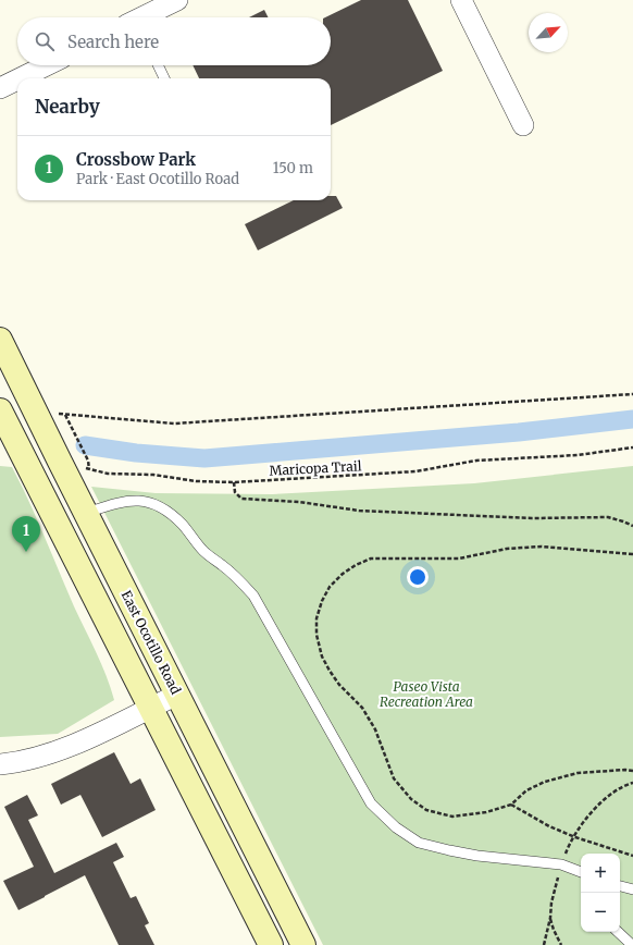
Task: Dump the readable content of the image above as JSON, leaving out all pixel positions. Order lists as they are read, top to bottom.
{
  "streets": {
    "main road": ["East Ocotillo Road"],
    "path": ["Maricopa Trail"]
  },
  "crossings": [
    ["Maricopa Trail", "East Ocotillo Road"]
  ],
  "parks": ["Paseo Vista Recreation Area"],
  "north": "top right",
  "page": {
    "search": "Search here",
    "heading": "Nearby",
    "list": [
      {
        "mark": "1",
        "name": "Crossbow Park",
        "note": "Park · East Ocotillo Road",
        "value": "150 m"
      }
    ],
    "pins": "1",
    "map_buttons": ["+", "−"]
  }
}
